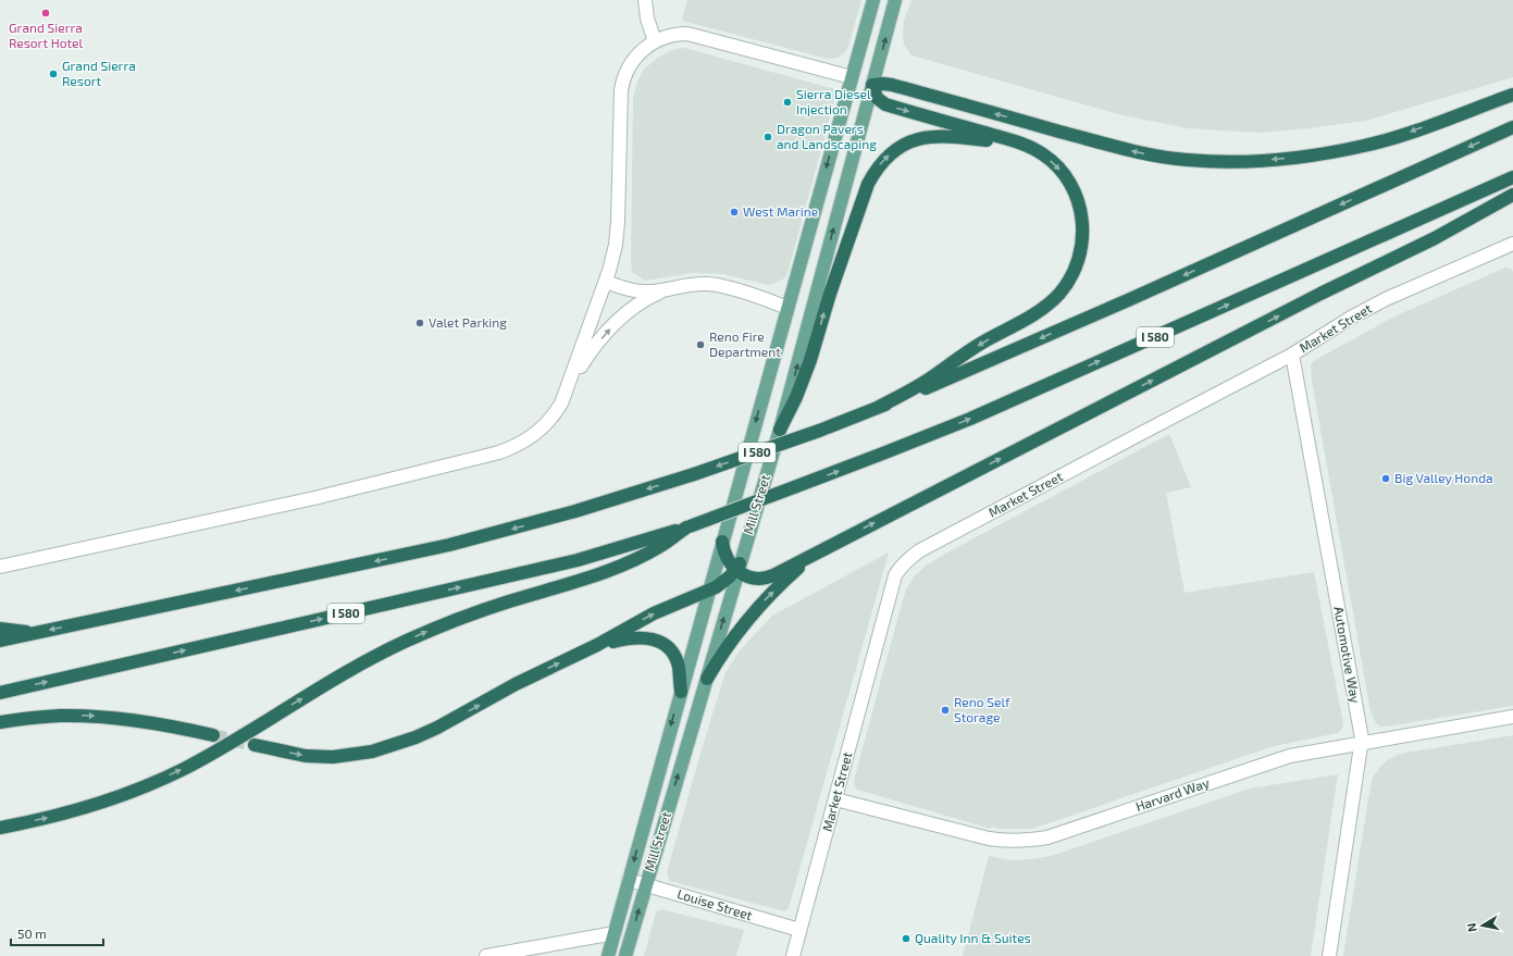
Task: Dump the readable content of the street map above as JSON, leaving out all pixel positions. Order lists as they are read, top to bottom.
{
  "streets": {
    "highway": ["I 580"],
    "main road": ["Mill Street"],
    "street": [
      "Market Street",
      "Automotive Way",
      "Harvard Way",
      "Louise Street"
    ]
  },
  "crossings": [
    ["Market Street", "Automotive Way"],
    ["Market Street", "Harvard Way"],
    ["Market Street", "Louise Street"],
    ["Mill Street", "Louise Street"],
    ["Automotive Way", "Harvard Way"]
  ],
  "places": [
    "Grand Sierra Resort Hotel",
    "Grand Sierra Resort",
    "Sierra Diesel Injection",
    "Dragon Pavers and Landscaping",
    "West Marine",
    "Valet Parking",
    "Reno Fire Department",
    "Big Valley Honda",
    "Reno Self Storage",
    "Quality Inn & Suites"
  ],
  "scale_bar": "50 m",
  "north": "left"
}
